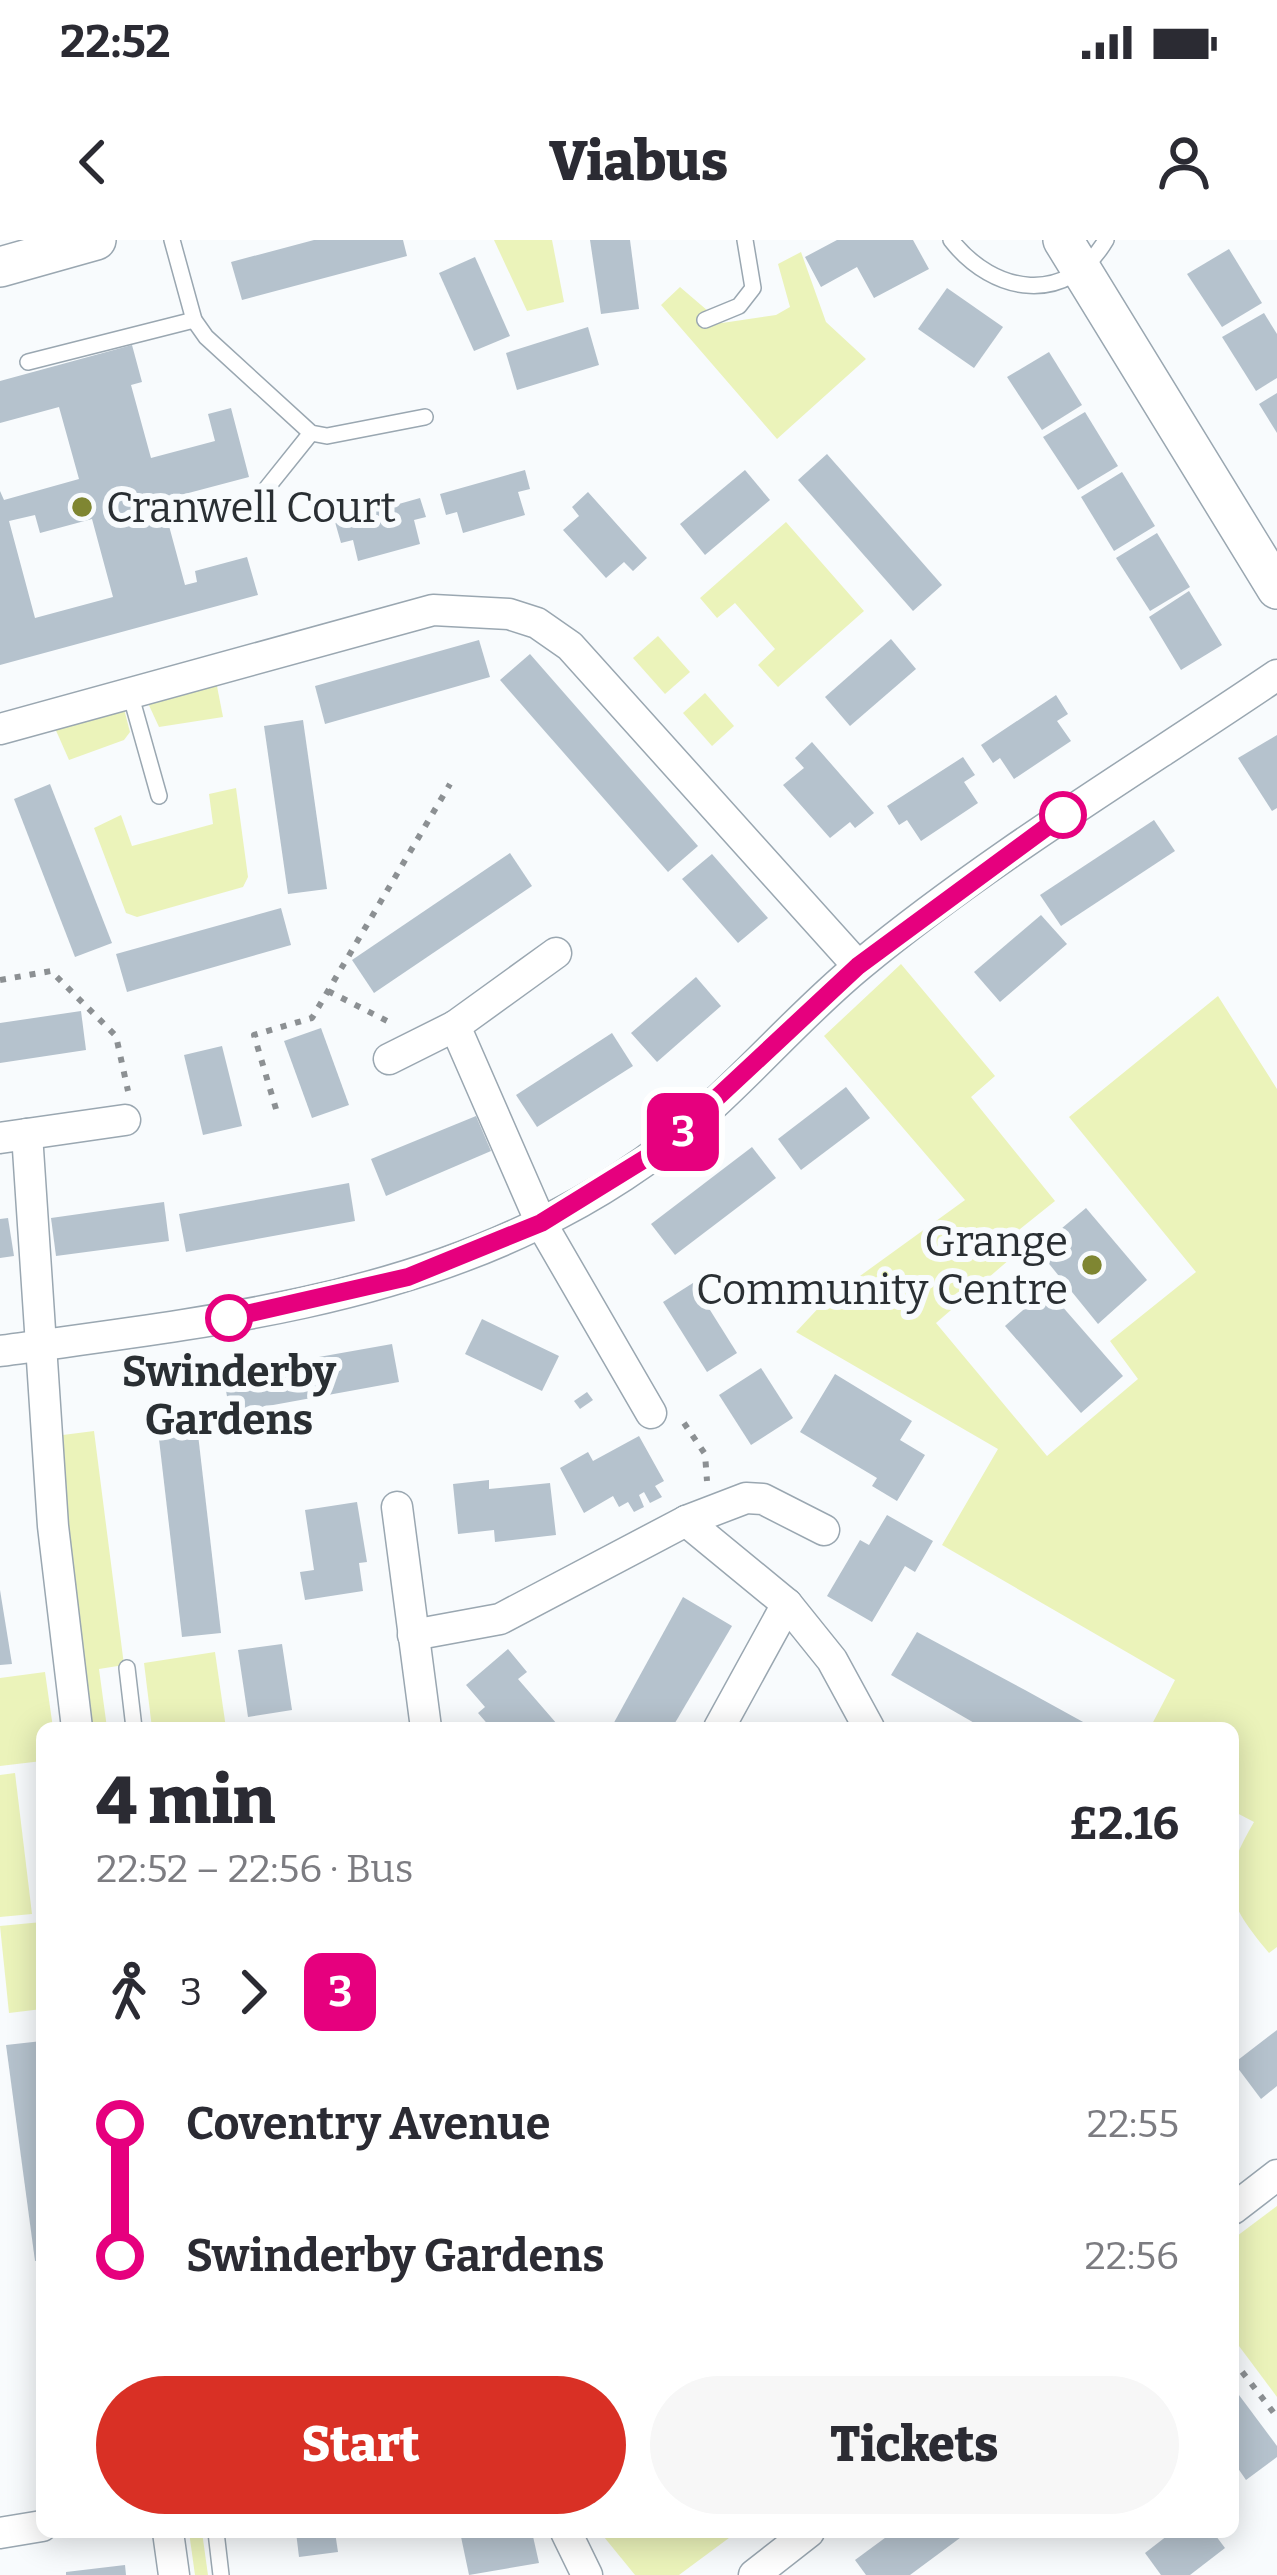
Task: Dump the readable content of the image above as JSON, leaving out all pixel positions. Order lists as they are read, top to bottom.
{
  "places": ["Cranwell Court", "Grange Community Centre", "Swinderby Gardens"],
  "lines": ["bus line 3"],
  "page": {
    "status": "22:52",
    "header": "Viabus",
    "on_map": "3",
    "heading": ["4 min", "22:52 – 22:56 · Bus", "£2.16"],
    "legs": ["3", "3"],
    "list": [
      {
        "name": "Coventry Avenue",
        "value": "22:55"
      },
      {
        "name": "Swinderby Gardens",
        "value": "22:56"
      }
    ],
    "buttons": ["Start", "Tickets"]
  }
}
